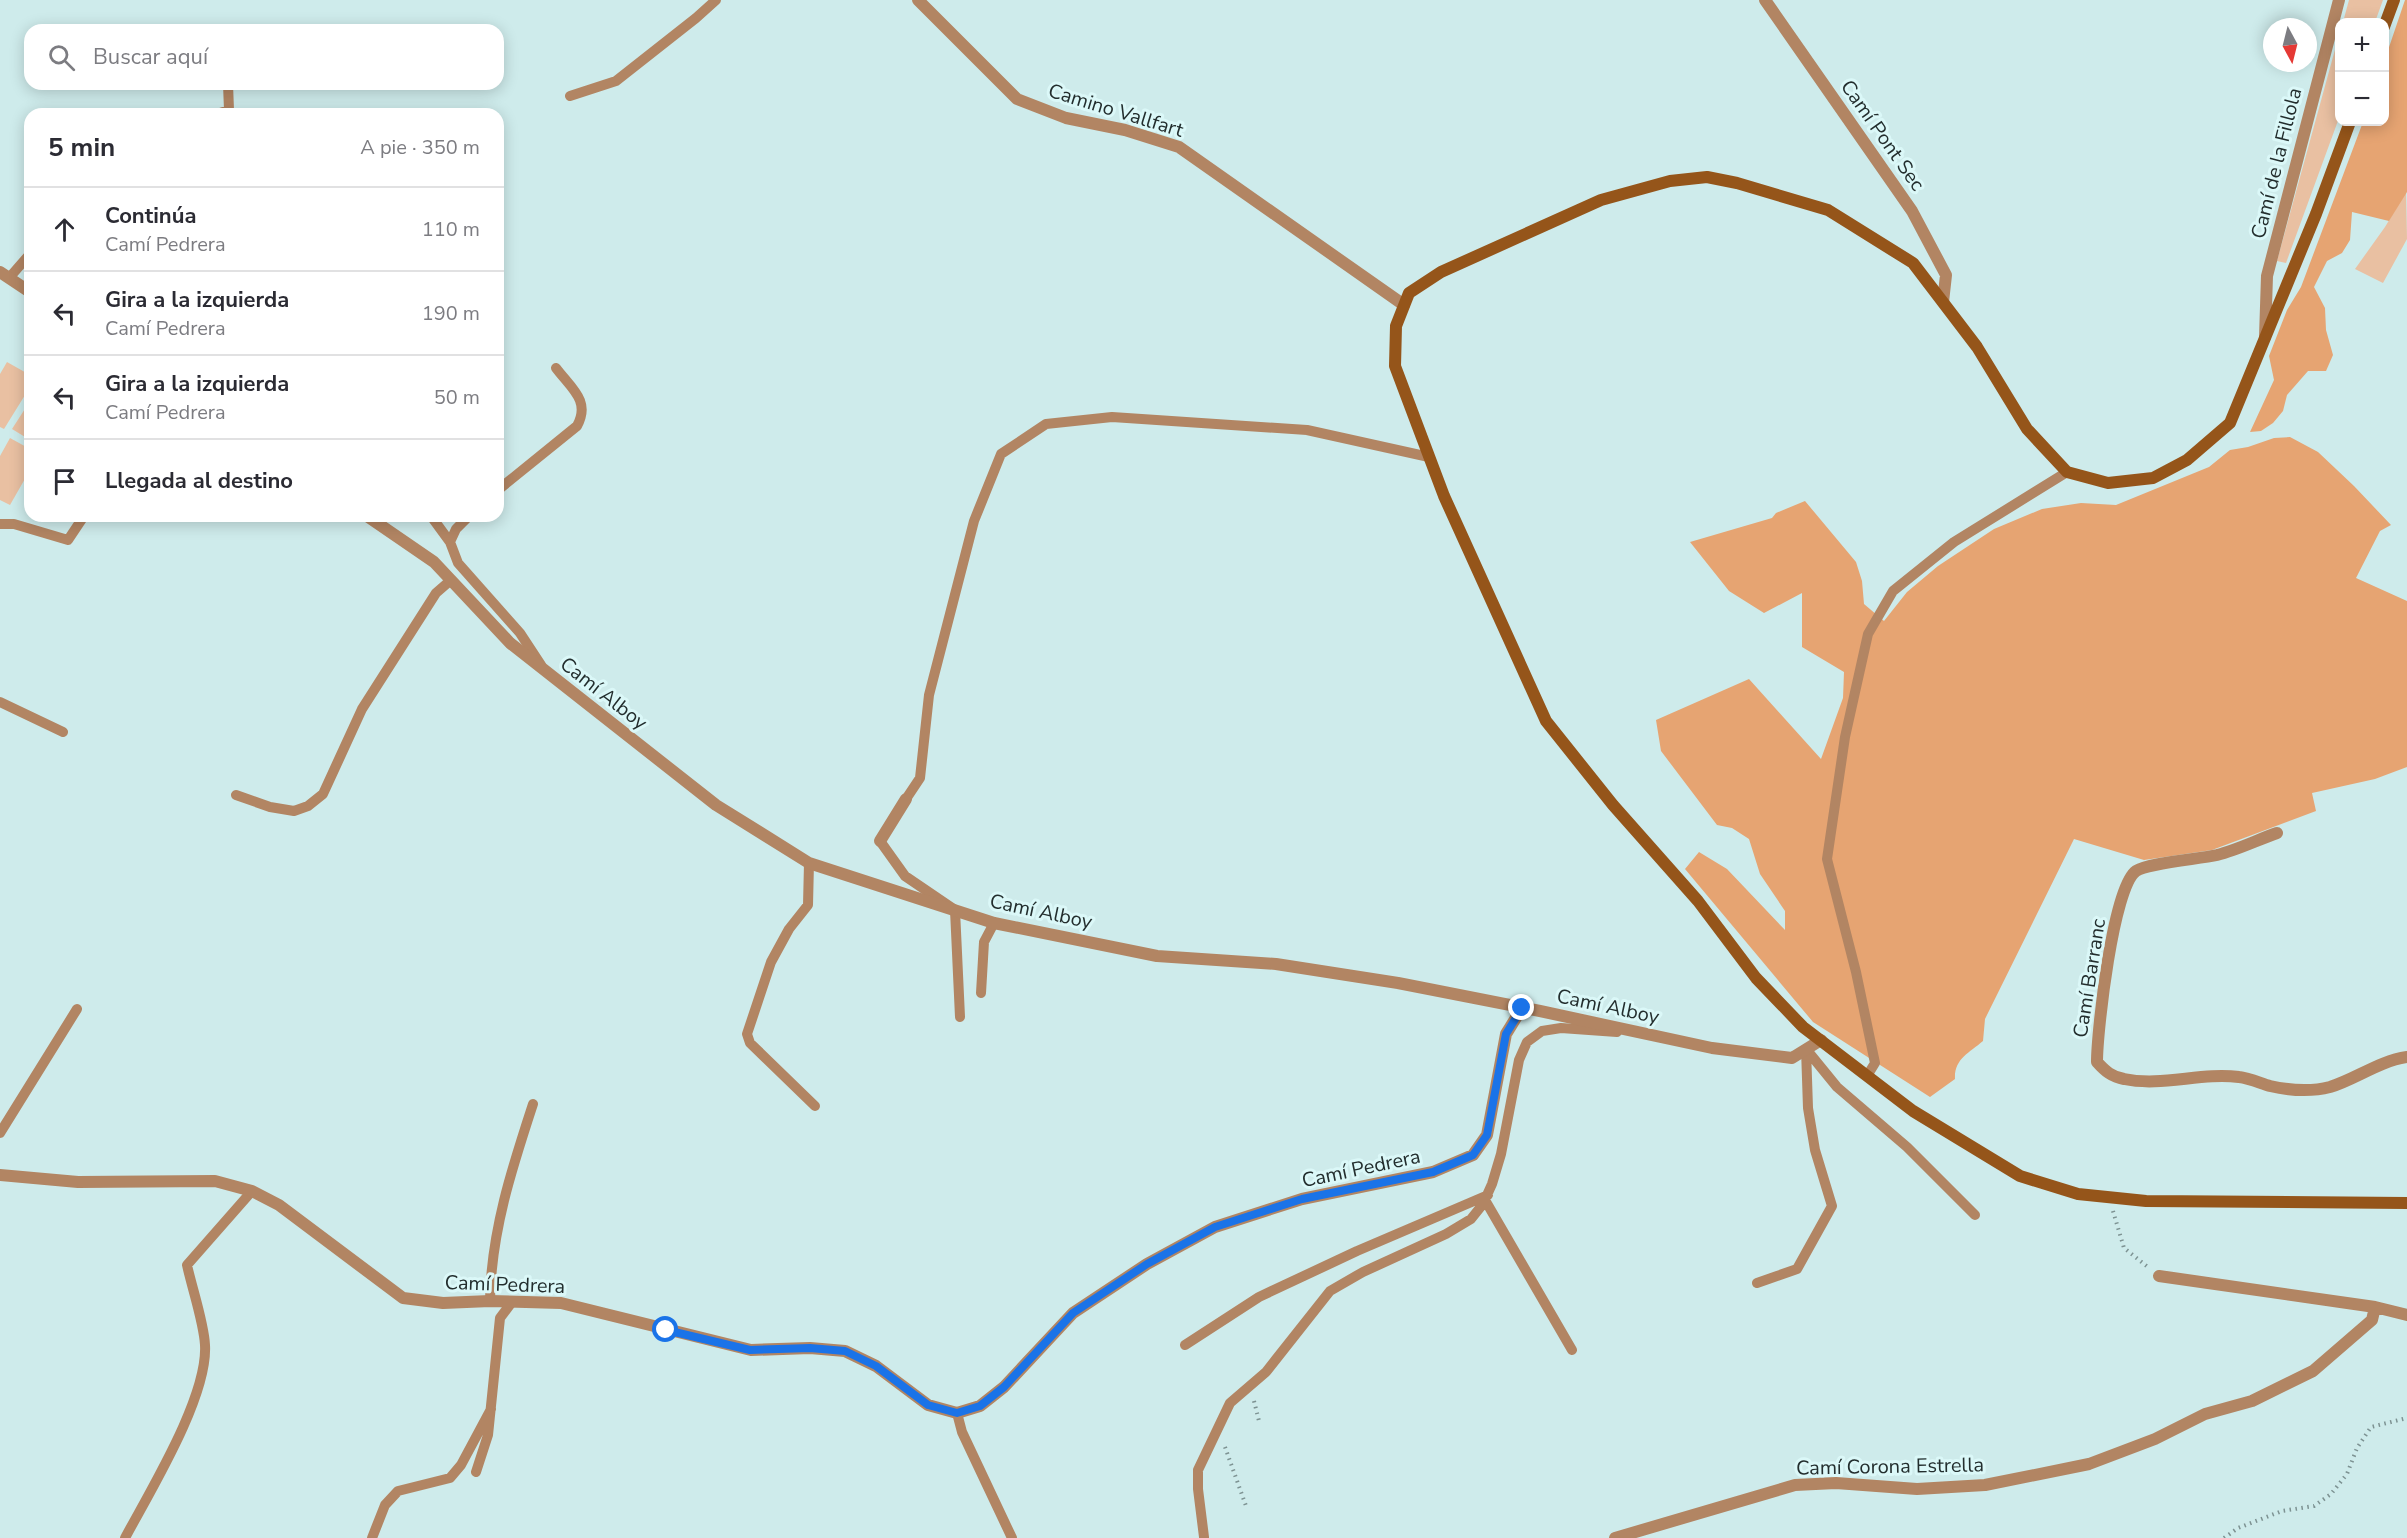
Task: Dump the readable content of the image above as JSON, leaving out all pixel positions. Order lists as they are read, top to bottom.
{
  "streets": {
    "street": [
      "Camino Vallfart",
      "Camí Pont Sec",
      "Camí de la Fillola",
      "Camí Alboy",
      "Camí Barranc",
      "Camí Pedrera",
      "Camí Corona Estrella"
    ]
  },
  "crossings": [
    ["Camí Alboy", "Camí Pedrera"]
  ],
  "north": "bottom",
  "page": {
    "map_buttons": ["+", "−"],
    "search": "Buscar aquí",
    "heading": ["5 min", "A pie · 350 m"],
    "list": [
      ["Continúa", "Camí Pedrera", "110 m"],
      ["Gira a la izquierda", "Camí Pedrera", "190 m"],
      ["Gira a la izquierda", "Camí Pedrera", "50 m"],
      "Llegada al destino"
    ]
  }
}
